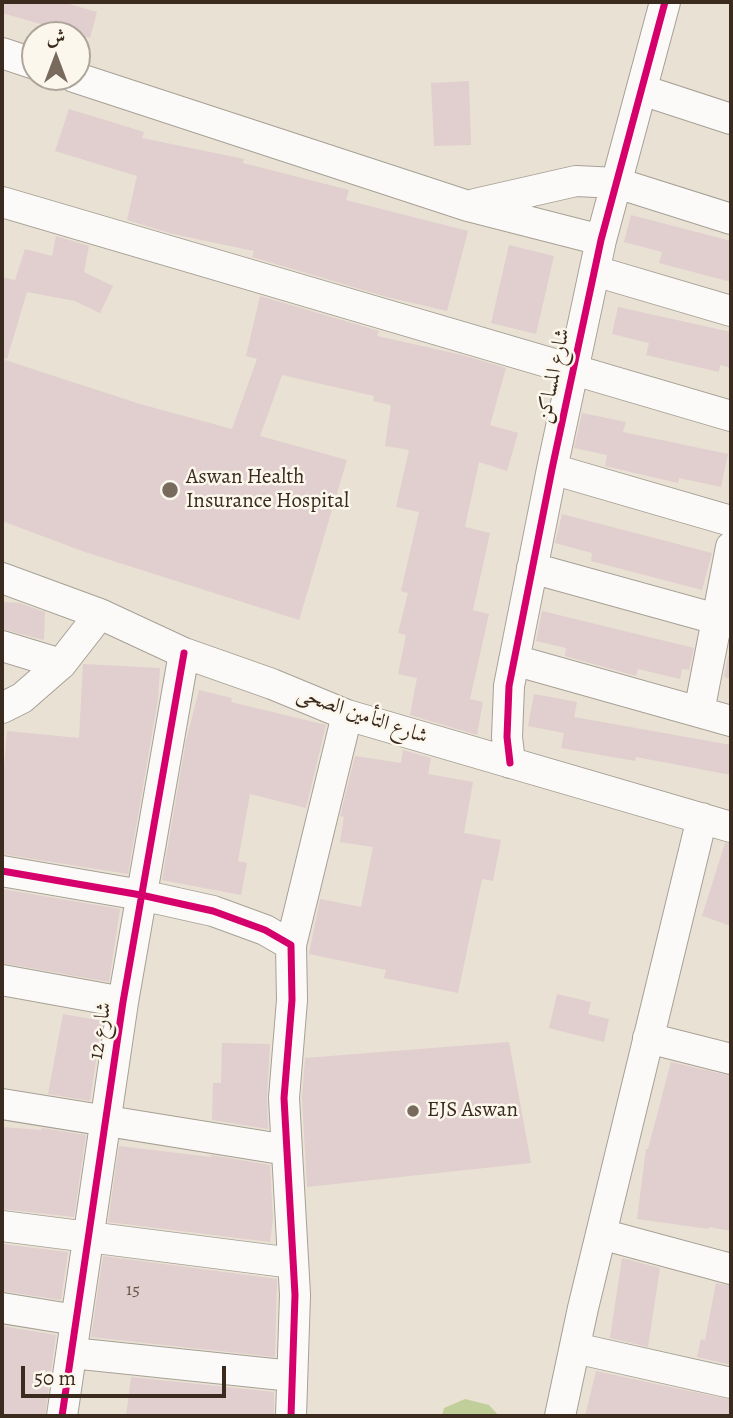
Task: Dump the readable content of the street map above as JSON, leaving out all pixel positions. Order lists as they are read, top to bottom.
{
  "streets": {
    "street": ["شارع المساكن", "شارع التأمين الصحى", "شارع 12"]
  },
  "crossings": [
    ["شارع المساكن", "شارع التأمين الصحى"],
    ["شارع التأمين الصحى", "شارع 12"]
  ],
  "places": ["Aswan Health Insurance Hospital", "EJS Aswan"],
  "house_numbers": ["15"],
  "scale_bar": "50 m",
  "north": "top"
}
